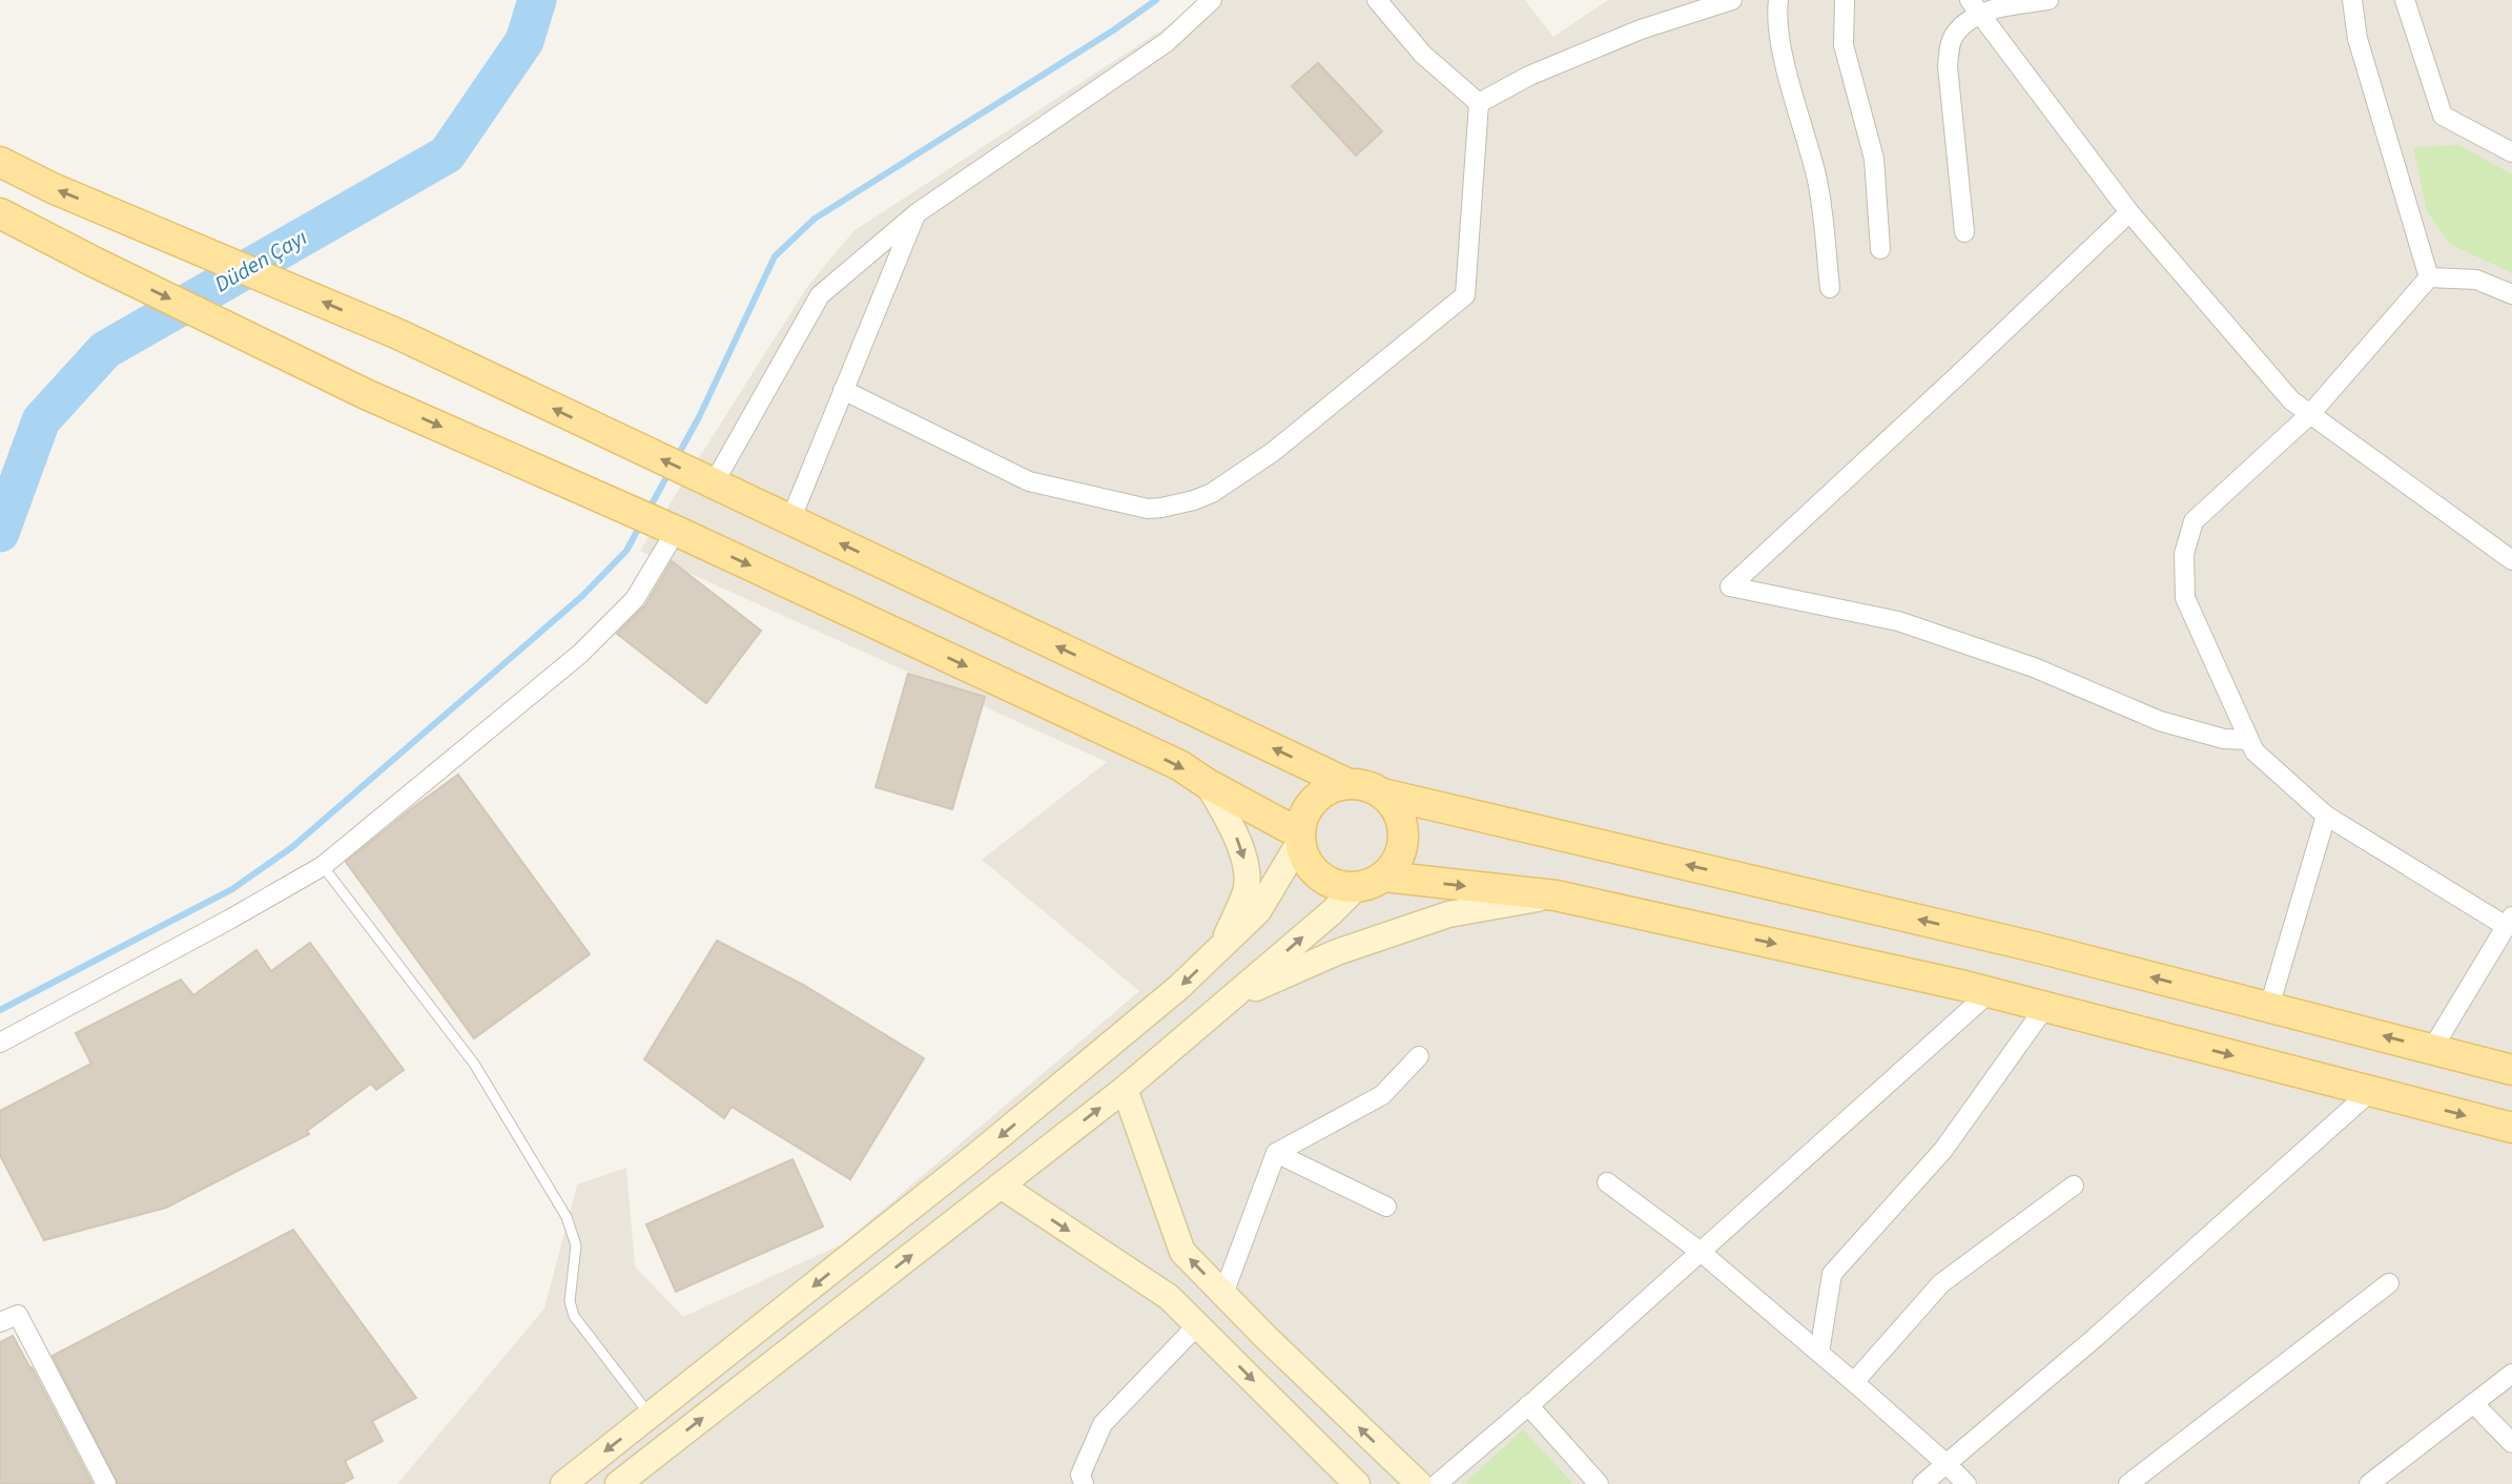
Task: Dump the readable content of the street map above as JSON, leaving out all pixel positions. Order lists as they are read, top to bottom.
{
  "water": ["Düden Çayı"]
}
